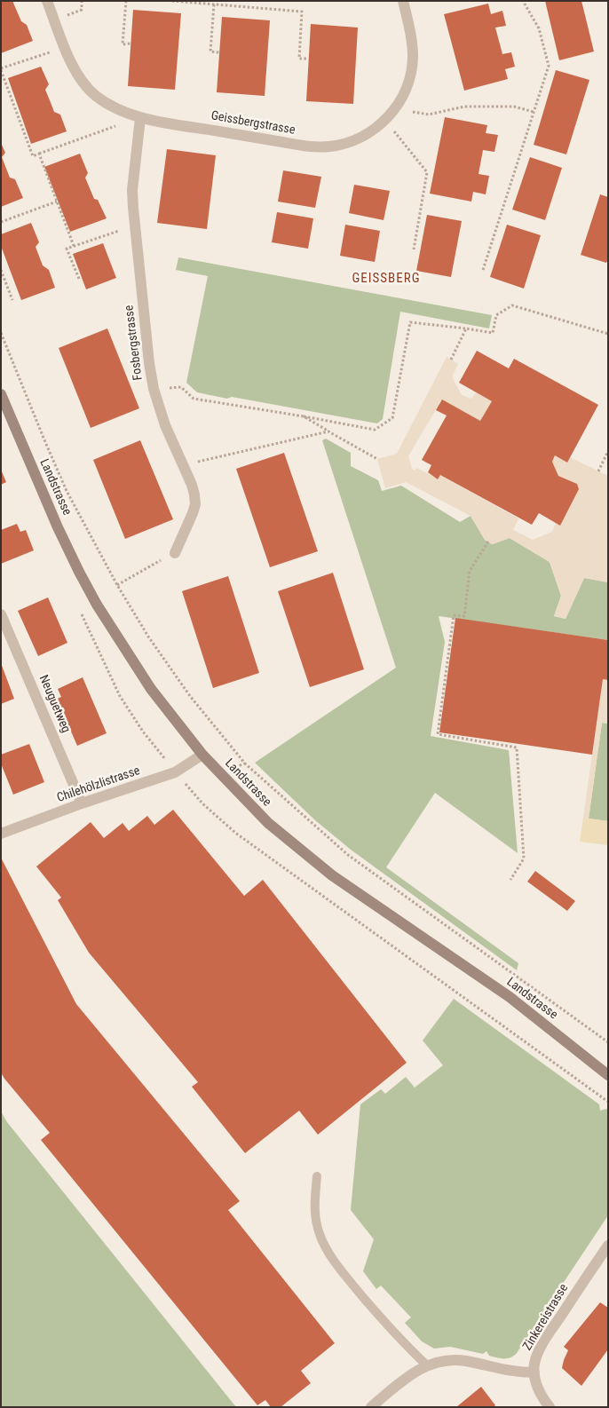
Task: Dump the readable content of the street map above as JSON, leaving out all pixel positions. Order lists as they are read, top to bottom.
{
  "streets": {
    "main road": ["Landstrasse"],
    "street": [
      "Geissbergstrasse",
      "Fosbergstrasse",
      "Neuguetweg",
      "Chilehölzlistrasse",
      "Zinkereistrasse"
    ]
  },
  "crossings": [
    ["Geissbergstrasse", "Fosbergstrasse"],
    ["Landstrasse", "Chilehölzlistrasse"],
    ["Neuguetweg", "Chilehölzlistrasse"]
  ],
  "districts": ["GEISSBERG"]
}
